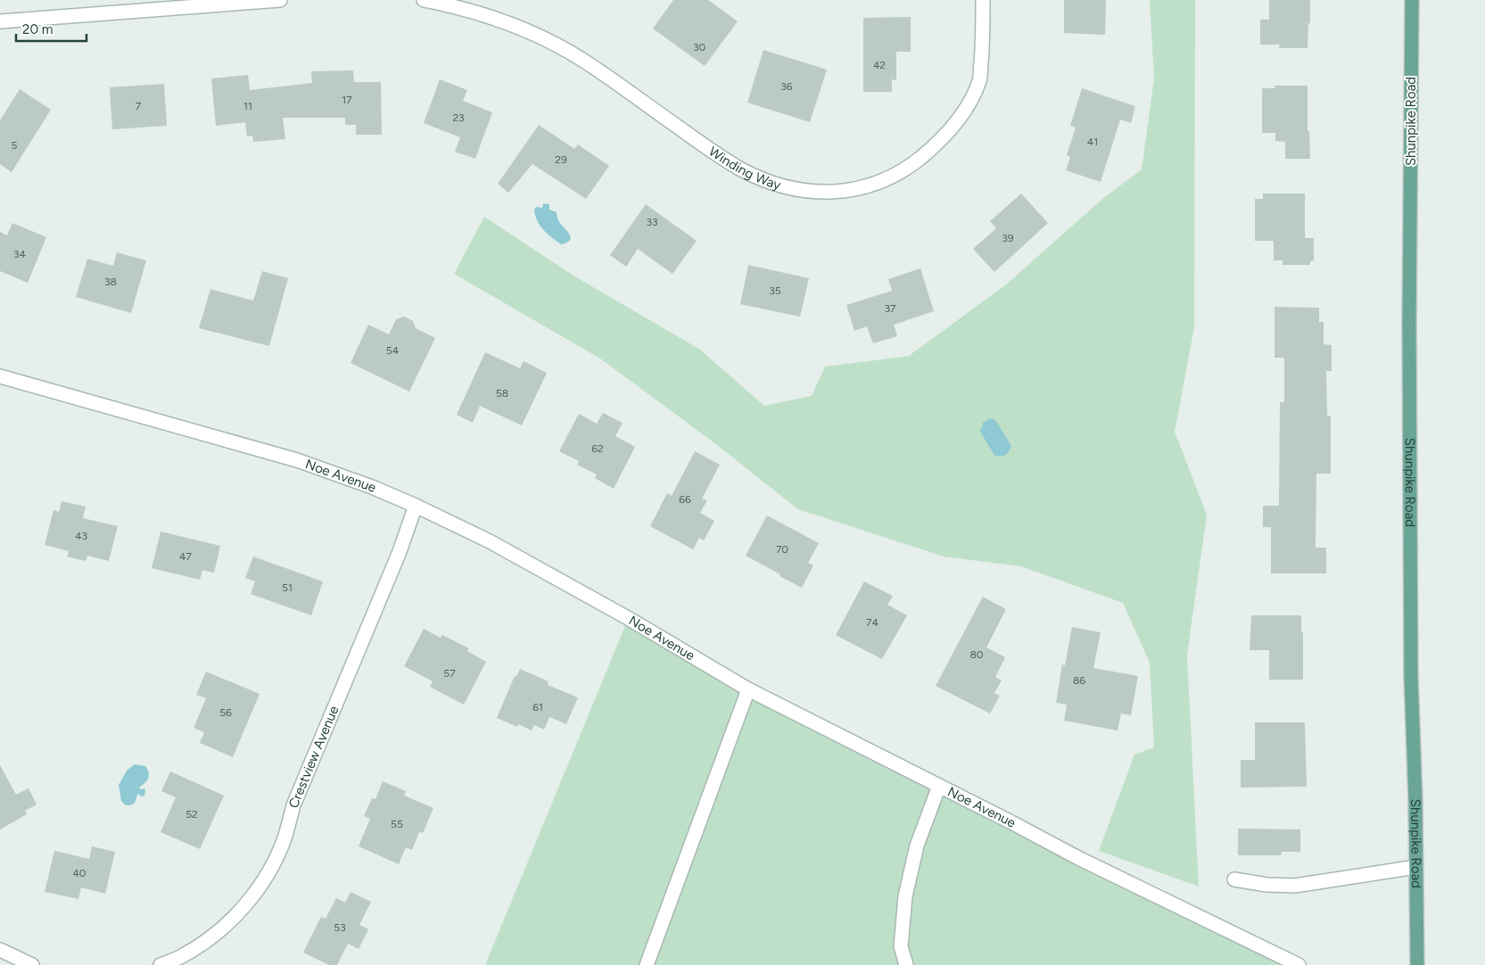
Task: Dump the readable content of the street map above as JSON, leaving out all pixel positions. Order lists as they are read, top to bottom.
{
  "streets": {
    "main road": ["Shunpike Road"],
    "street": ["Winding Way", "Noe Avenue", "Crestview Avenue"]
  },
  "crossings": [
    ["Noe Avenue", "Crestview Avenue"]
  ],
  "house_numbers": [
    "30",
    "42",
    "36",
    "17",
    "7",
    "11",
    "23",
    "41",
    "5",
    "29",
    "33",
    "39",
    "34",
    "38",
    "35",
    "37",
    "54",
    "58",
    "62",
    "66",
    "43",
    "70",
    "47",
    "51",
    "74",
    "80",
    "57",
    "86",
    "61",
    "56",
    "52",
    "55",
    "40",
    "53"
  ],
  "scale_bar": "20 m"
}
